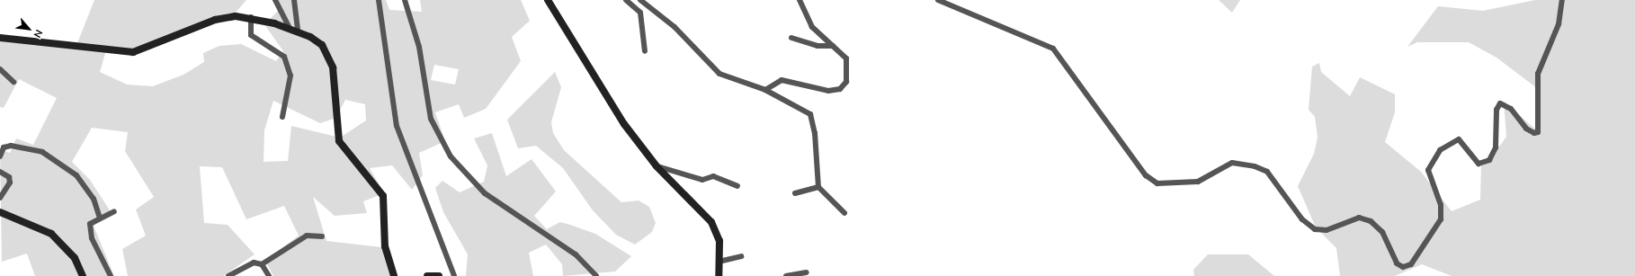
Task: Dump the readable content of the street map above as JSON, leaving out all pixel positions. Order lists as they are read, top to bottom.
{
  "north": "bottom right"
}
